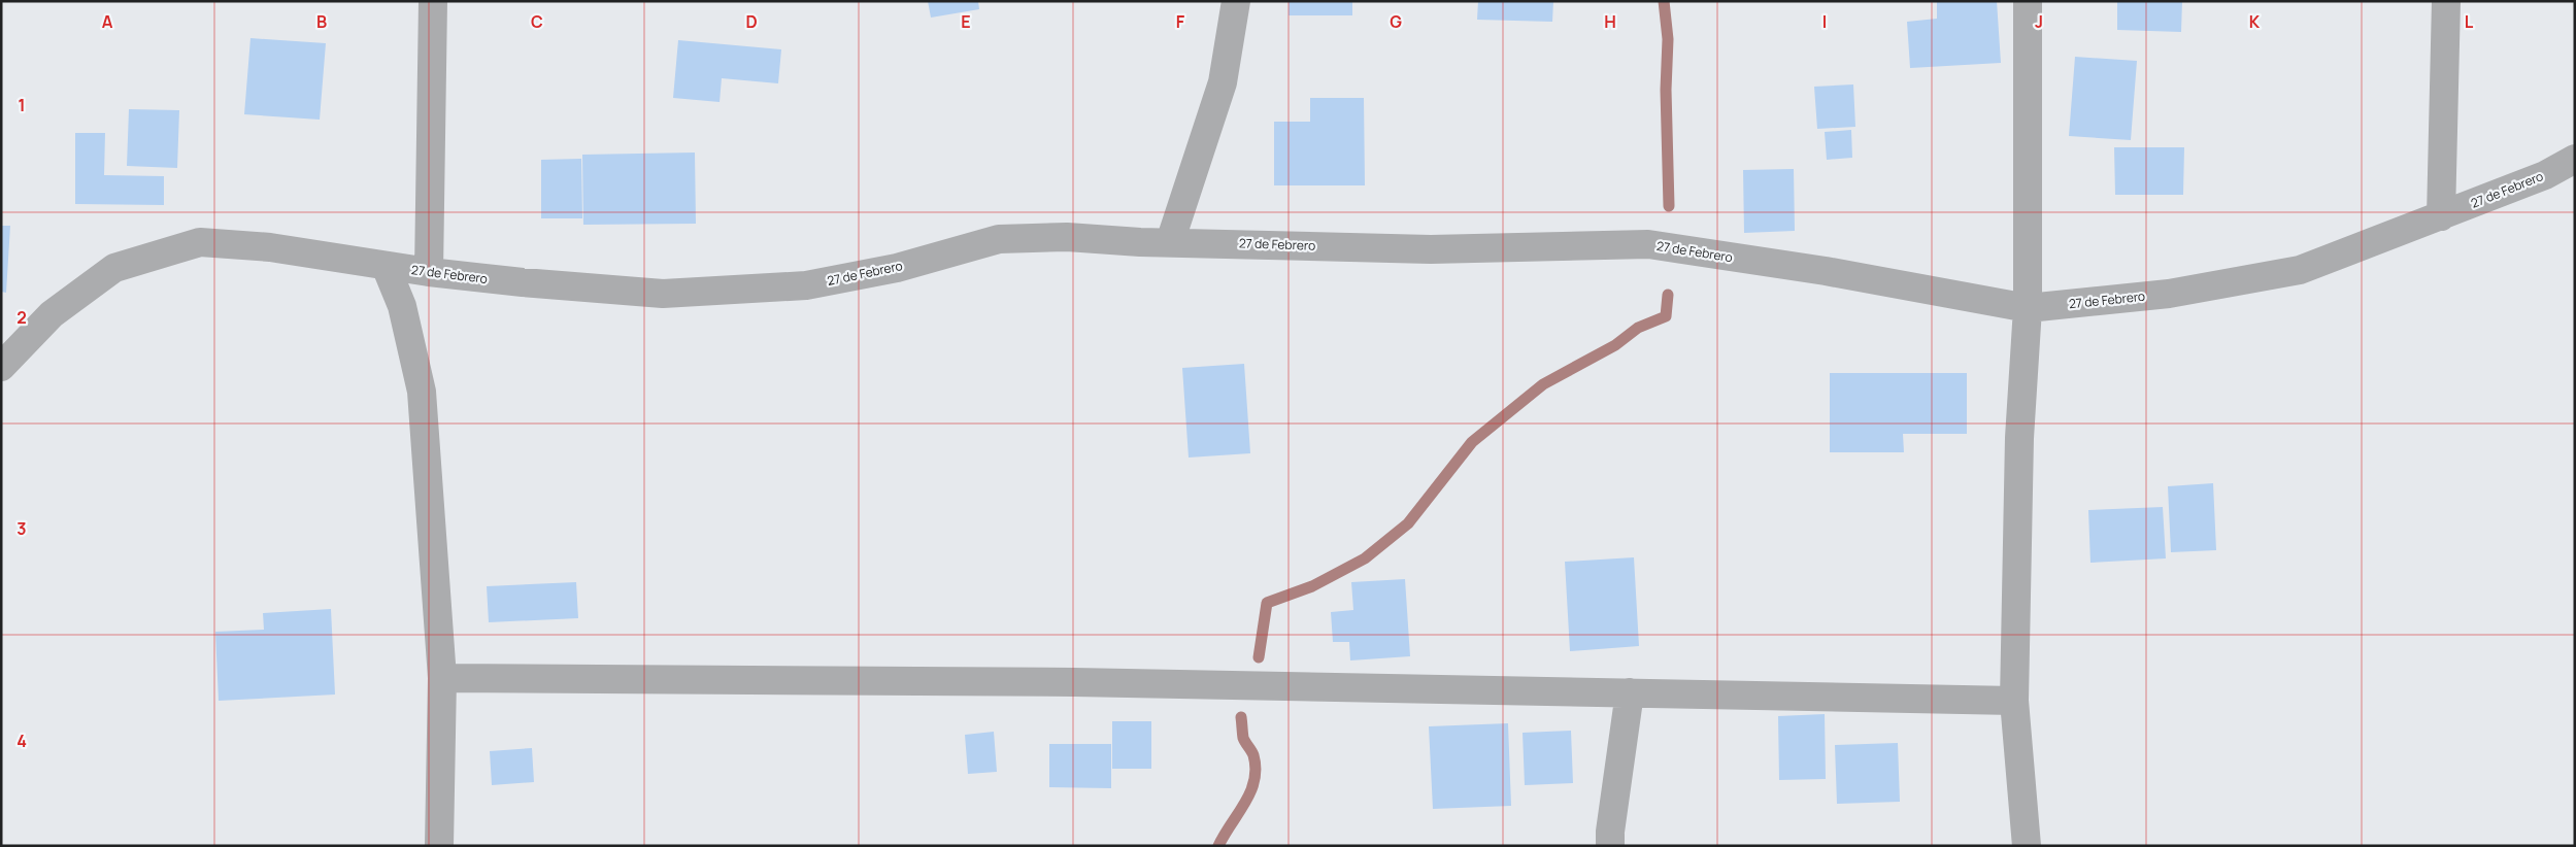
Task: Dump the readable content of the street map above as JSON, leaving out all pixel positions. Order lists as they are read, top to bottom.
{
  "streets": {
    "street": ["27 de Febrero"]
  },
  "grid": {
    "columns": [
      "A",
      "B",
      "C",
      "D",
      "E",
      "F",
      "G",
      "H",
      "I",
      "J",
      "K",
      "L"
    ],
    "rows": [
      "1",
      "2",
      "3",
      "4"
    ]
  }
}
